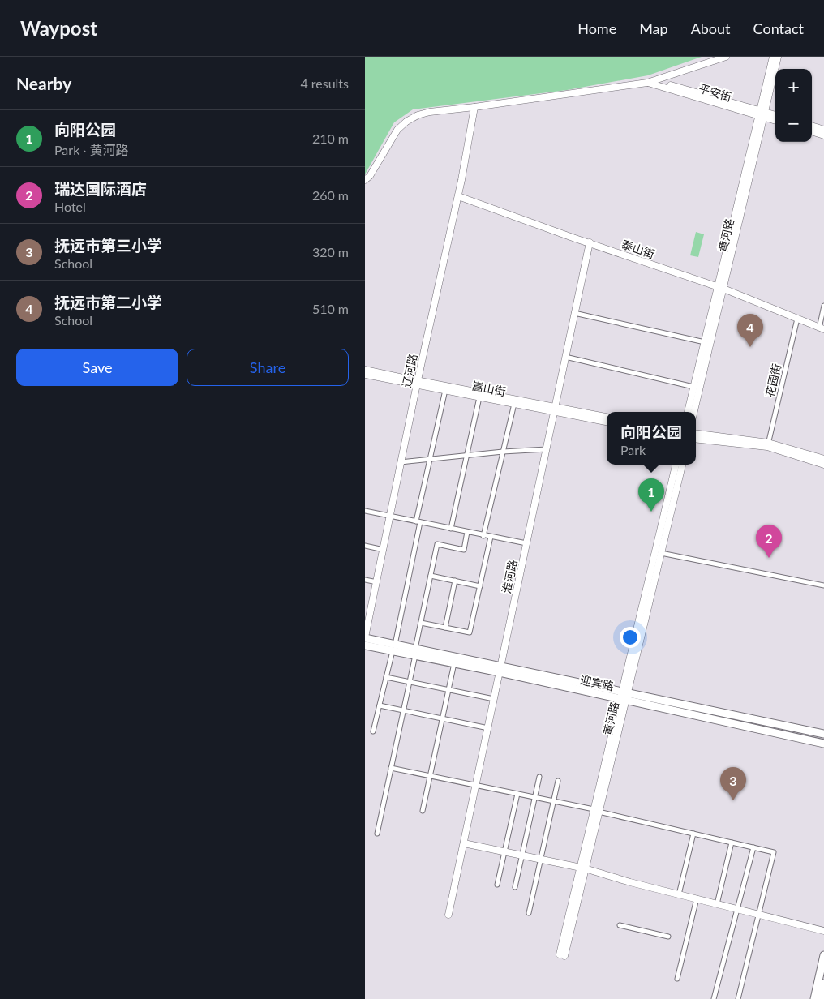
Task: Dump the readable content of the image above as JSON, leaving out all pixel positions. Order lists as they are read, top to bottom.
{
  "streets": {
    "main road": [
      "平安街",
      "黄河路",
      "泰山街",
      "辽河路",
      "嵩山街",
      "淮河路",
      "迎宾路"
    ],
    "street": ["花园街"]
  },
  "crossings": [
    ["平安街", "黄河路"],
    ["黄河路", "泰山街"],
    ["黄河路", "迎宾路"],
    ["泰山街", "辽河路"],
    ["泰山街", "花园街"],
    ["泰山街", "淮河路"],
    ["辽河路", "嵩山街"],
    ["辽河路", "迎宾路"],
    ["嵩山街", "淮河路"],
    ["淮河路", "迎宾路"]
  ],
  "page": {
    "header": "Waypost",
    "nav": [
      "Home",
      "Map",
      "About",
      "Contact"
    ],
    "heading": ["Nearby", "4 results"],
    "map_buttons": ["+", "−"],
    "list": [
      {
        "mark": "1",
        "name": "向阳公园",
        "note": "Park · 黄河路",
        "value": "210 m"
      },
      {
        "mark": "2",
        "name": "瑞达国际酒店",
        "note": "Hotel",
        "value": "260 m"
      },
      {
        "mark": "3",
        "name": "抚远市第三小学",
        "note": "School",
        "value": "320 m"
      },
      {
        "mark": "4",
        "name": "抚远市第二小学",
        "note": "School",
        "value": "510 m"
      }
    ],
    "pins": [
      "4",
      "1",
      "2",
      "3"
    ],
    "buttons": ["Save", "Share"],
    "popup": ["向阳公园", "Park"]
  }
}
